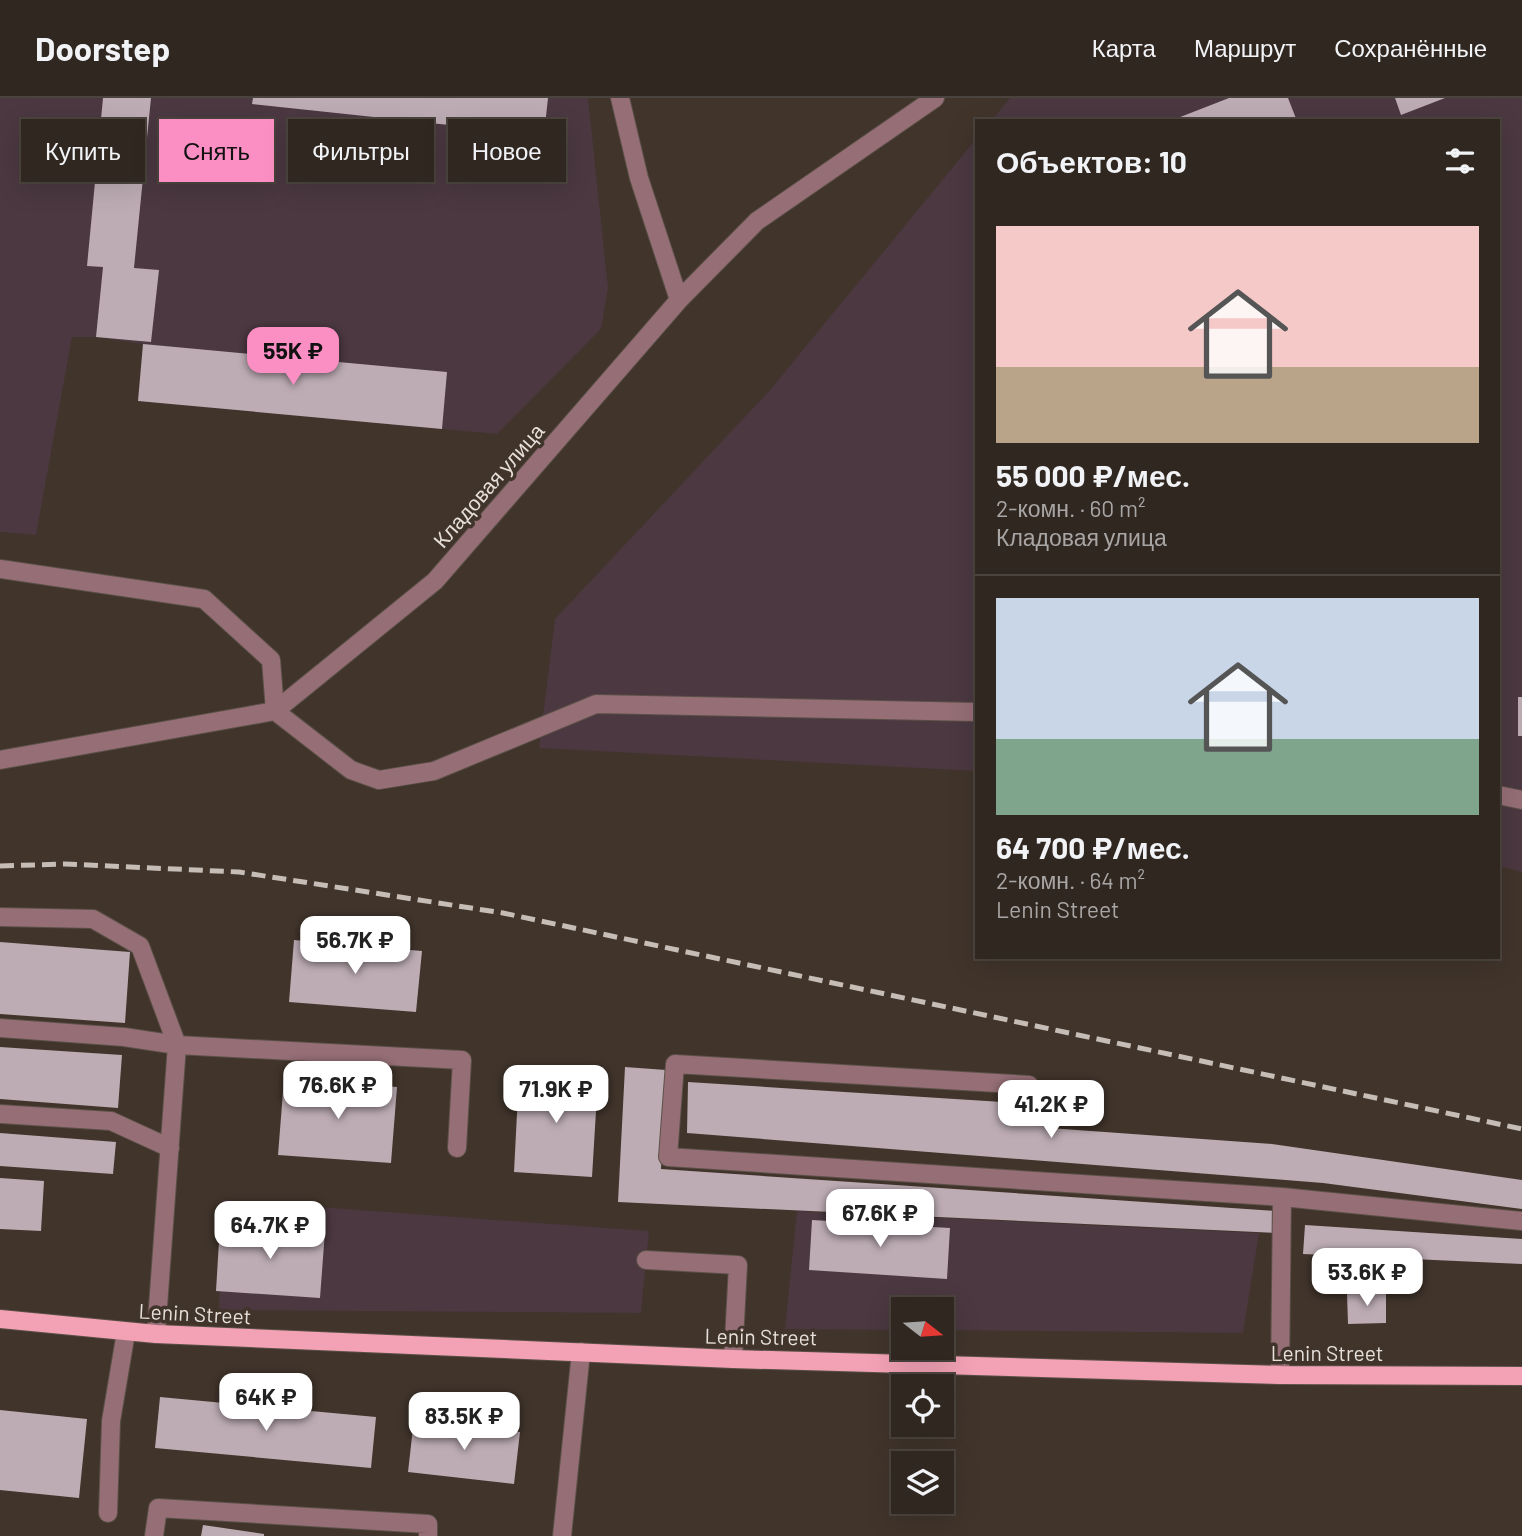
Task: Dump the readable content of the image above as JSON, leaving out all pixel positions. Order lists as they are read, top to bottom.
{
  "streets": {
    "main road": ["Lenin Street"],
    "street": ["Кладовая улица"]
  },
  "north": "right",
  "page": {
    "header": "Doorstep",
    "nav": ["Карта", "Маршрут", "Сохранённые"],
    "chip": [
      "Купить",
      "Снять",
      "Фильтры",
      "Новое"
    ],
    "heading": "Объектов: 10",
    "list": [
      {
        "name": "55 000 ₽/мес.",
        "note": "2-комн. · 60 m² · Кладовая улица"
      },
      {
        "name": "64 700 ₽/мес.",
        "note": "2-комн. · 64 m² · Lenin Street"
      }
    ],
    "price": [
      "55K ₽",
      "56.7K ₽",
      "76.6K ₽",
      "71.9K ₽",
      "41.2K ₽",
      "67.6K ₽",
      "64.7K ₽",
      "53.6K ₽",
      "64K ₽",
      "83.5K ₽"
    ]
  }
}
